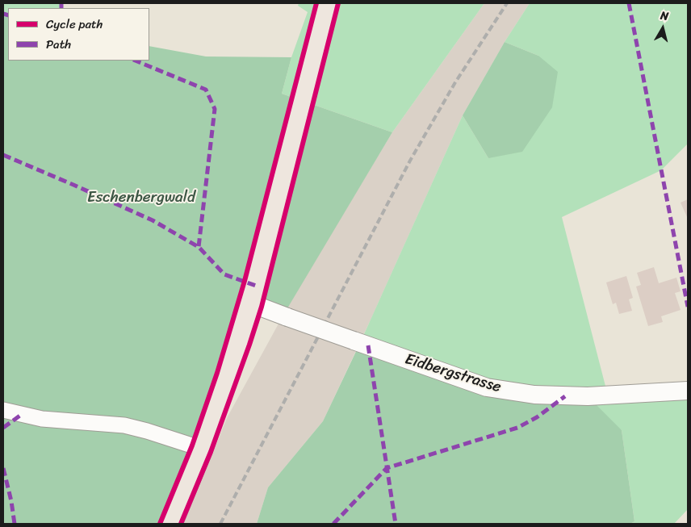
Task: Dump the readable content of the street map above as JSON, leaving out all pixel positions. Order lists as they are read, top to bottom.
{
  "streets": {
    "street": ["Eidbergstrasse"]
  },
  "parks": ["Eschenbergwald"],
  "legend": ["Cycle path", "Path"],
  "north": "top"
}
